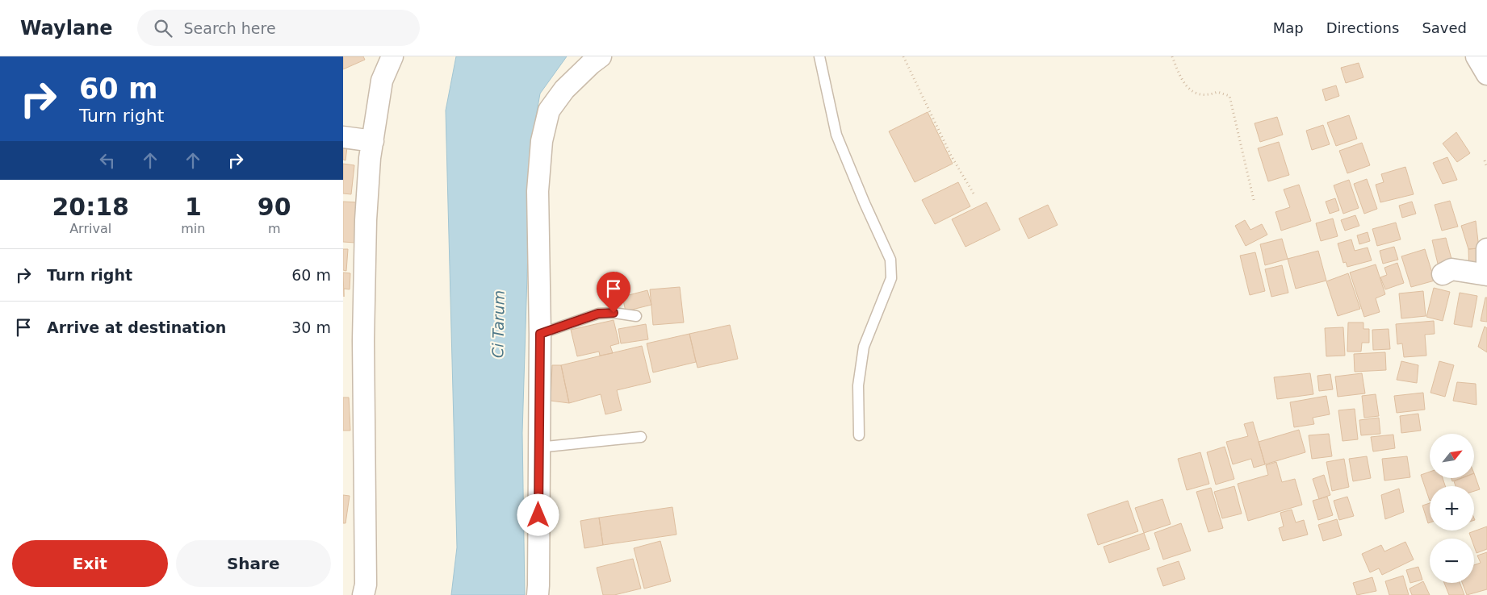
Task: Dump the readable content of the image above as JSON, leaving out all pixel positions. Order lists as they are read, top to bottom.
{
  "water": ["Ci Tarum"],
  "north": "top right",
  "page": {
    "header": "Waylane",
    "search": "Search here",
    "nav": ["Map", "Directions", "Saved"],
    "turn": ["60 m", "Turn right"],
    "eta": [
      "20:18",
      "Arrival",
      "1",
      "min",
      "90",
      "m"
    ],
    "list": [
      {
        "name": "Turn right",
        "value": "60 m"
      },
      {
        "name": "Arrive at destination",
        "value": "30 m"
      }
    ],
    "map_buttons": ["+", "−"],
    "buttons": ["Exit", "Share"]
  }
}
